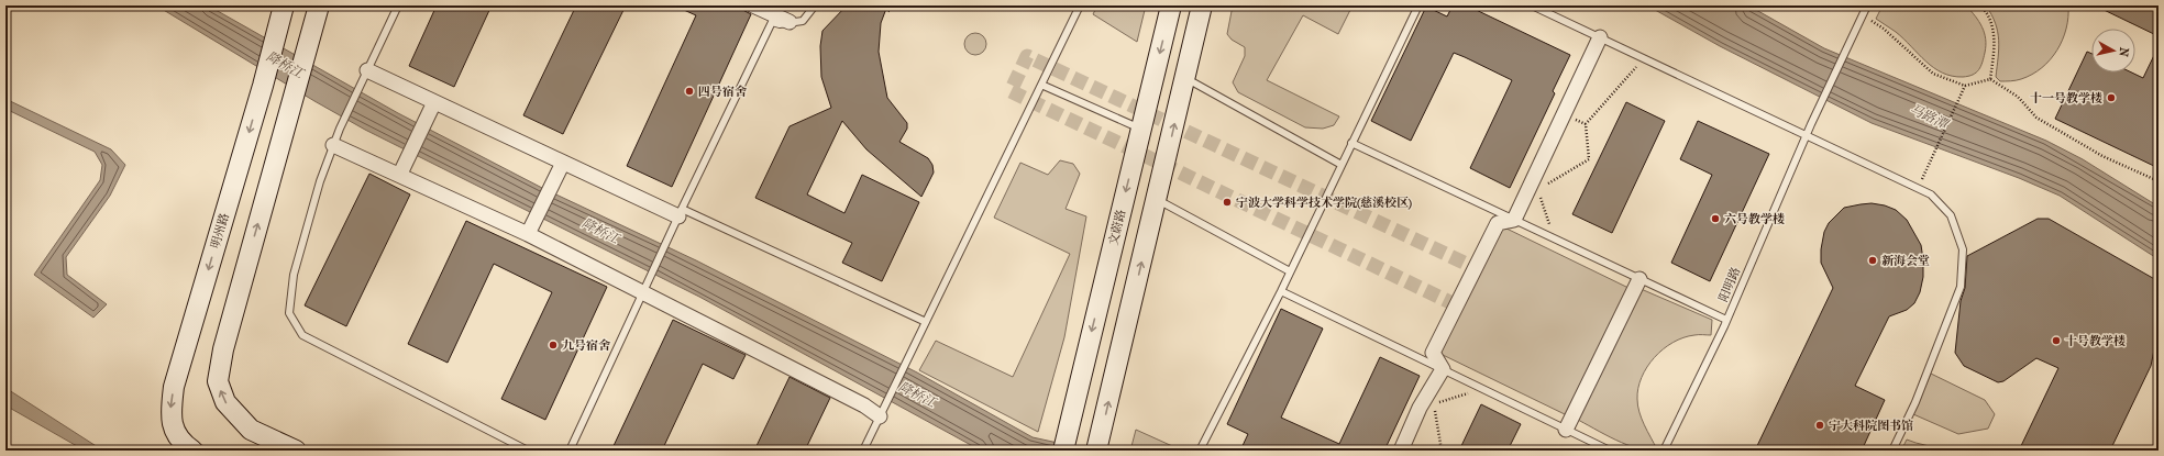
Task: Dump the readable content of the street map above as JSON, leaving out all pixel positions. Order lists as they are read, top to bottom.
{
  "streets": {
    "main road": ["文蔚路", "明州路"],
    "lane": ["阳明路"]
  },
  "one_way": ["明州路"],
  "water": ["降桥江", "马路潭"],
  "places": [
    "四号宿舍",
    "十一号教学楼",
    "宁波大学科学技术学院(慈溪校区)",
    "六号教学楼",
    "新海会堂",
    "十号教学楼",
    "九号宿舍",
    "宁大科院图书馆"
  ],
  "north": "right"
}
